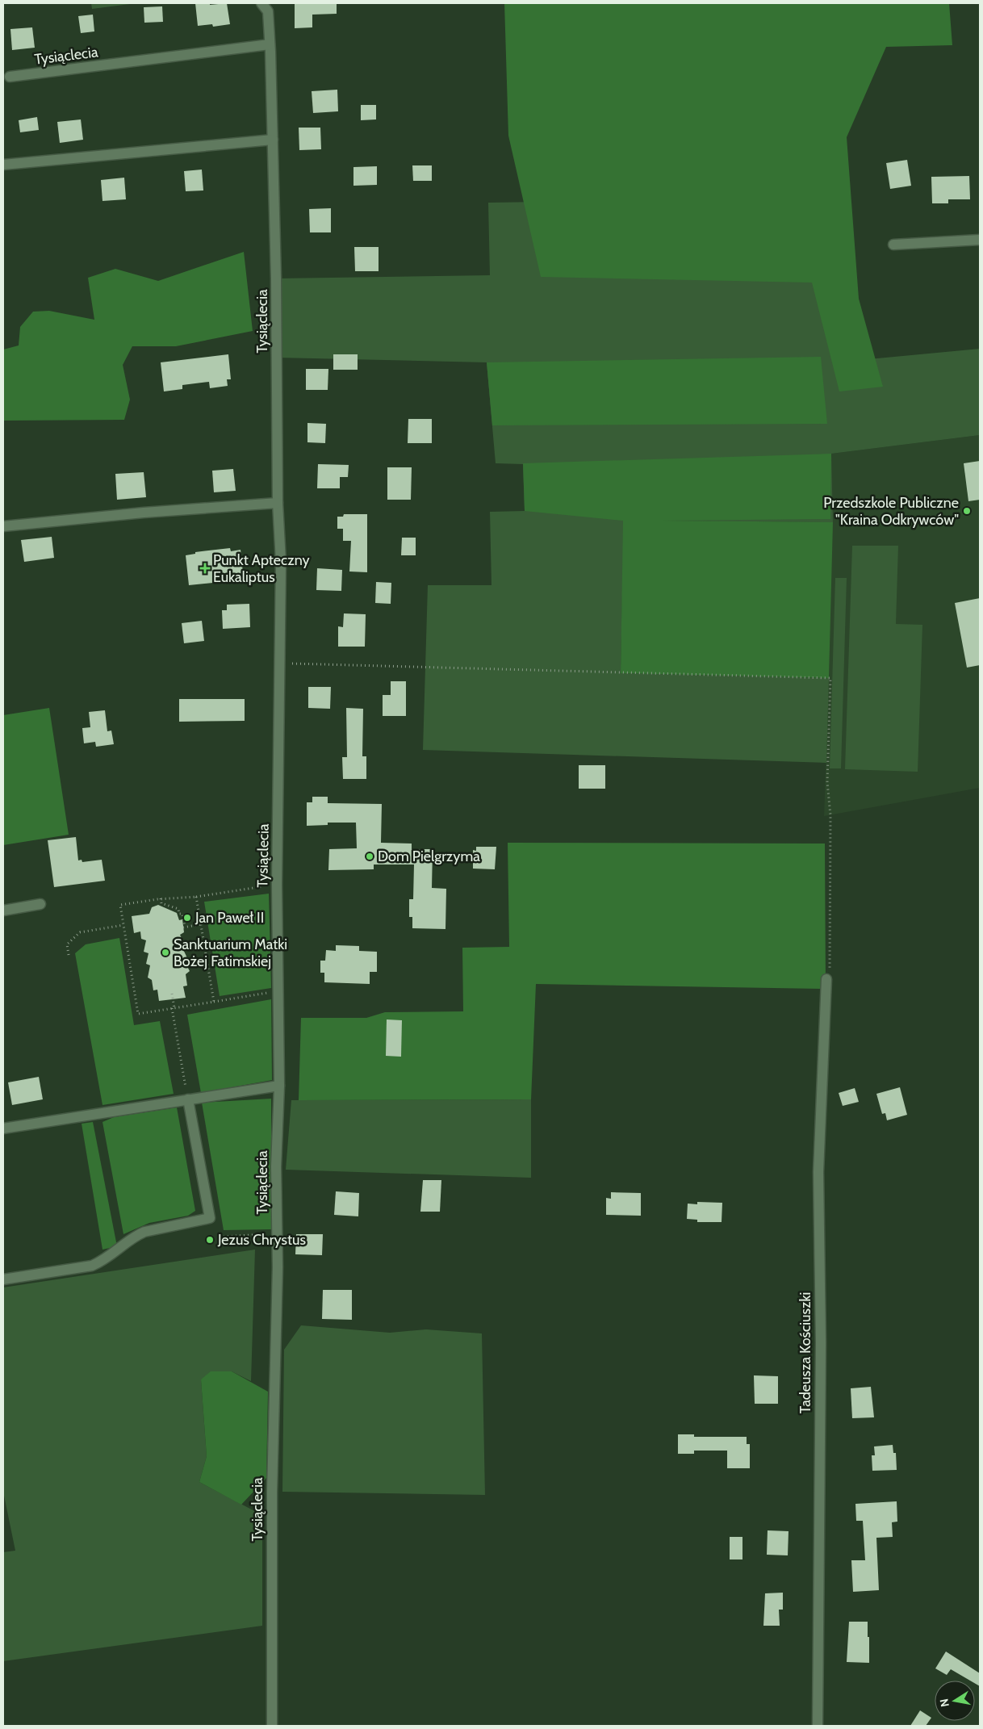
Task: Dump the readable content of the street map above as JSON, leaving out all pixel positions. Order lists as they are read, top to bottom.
{
  "streets": {
    "street": ["Tysiąclecia", "Tadeusza Kościuszki"]
  },
  "places": {
    "other": [
      "Przedszkole Publiczne \"Kraina Odkrywców\"",
      "Dom Pielgrzyma",
      "Jan Paweł II",
      "Sanktuarium Matki Bożej Fatimskiej",
      "Jezus Chrystus"
    ],
    "health": ["Punkt Apteczny Eukaliptus"]
  },
  "north": "left"
}
